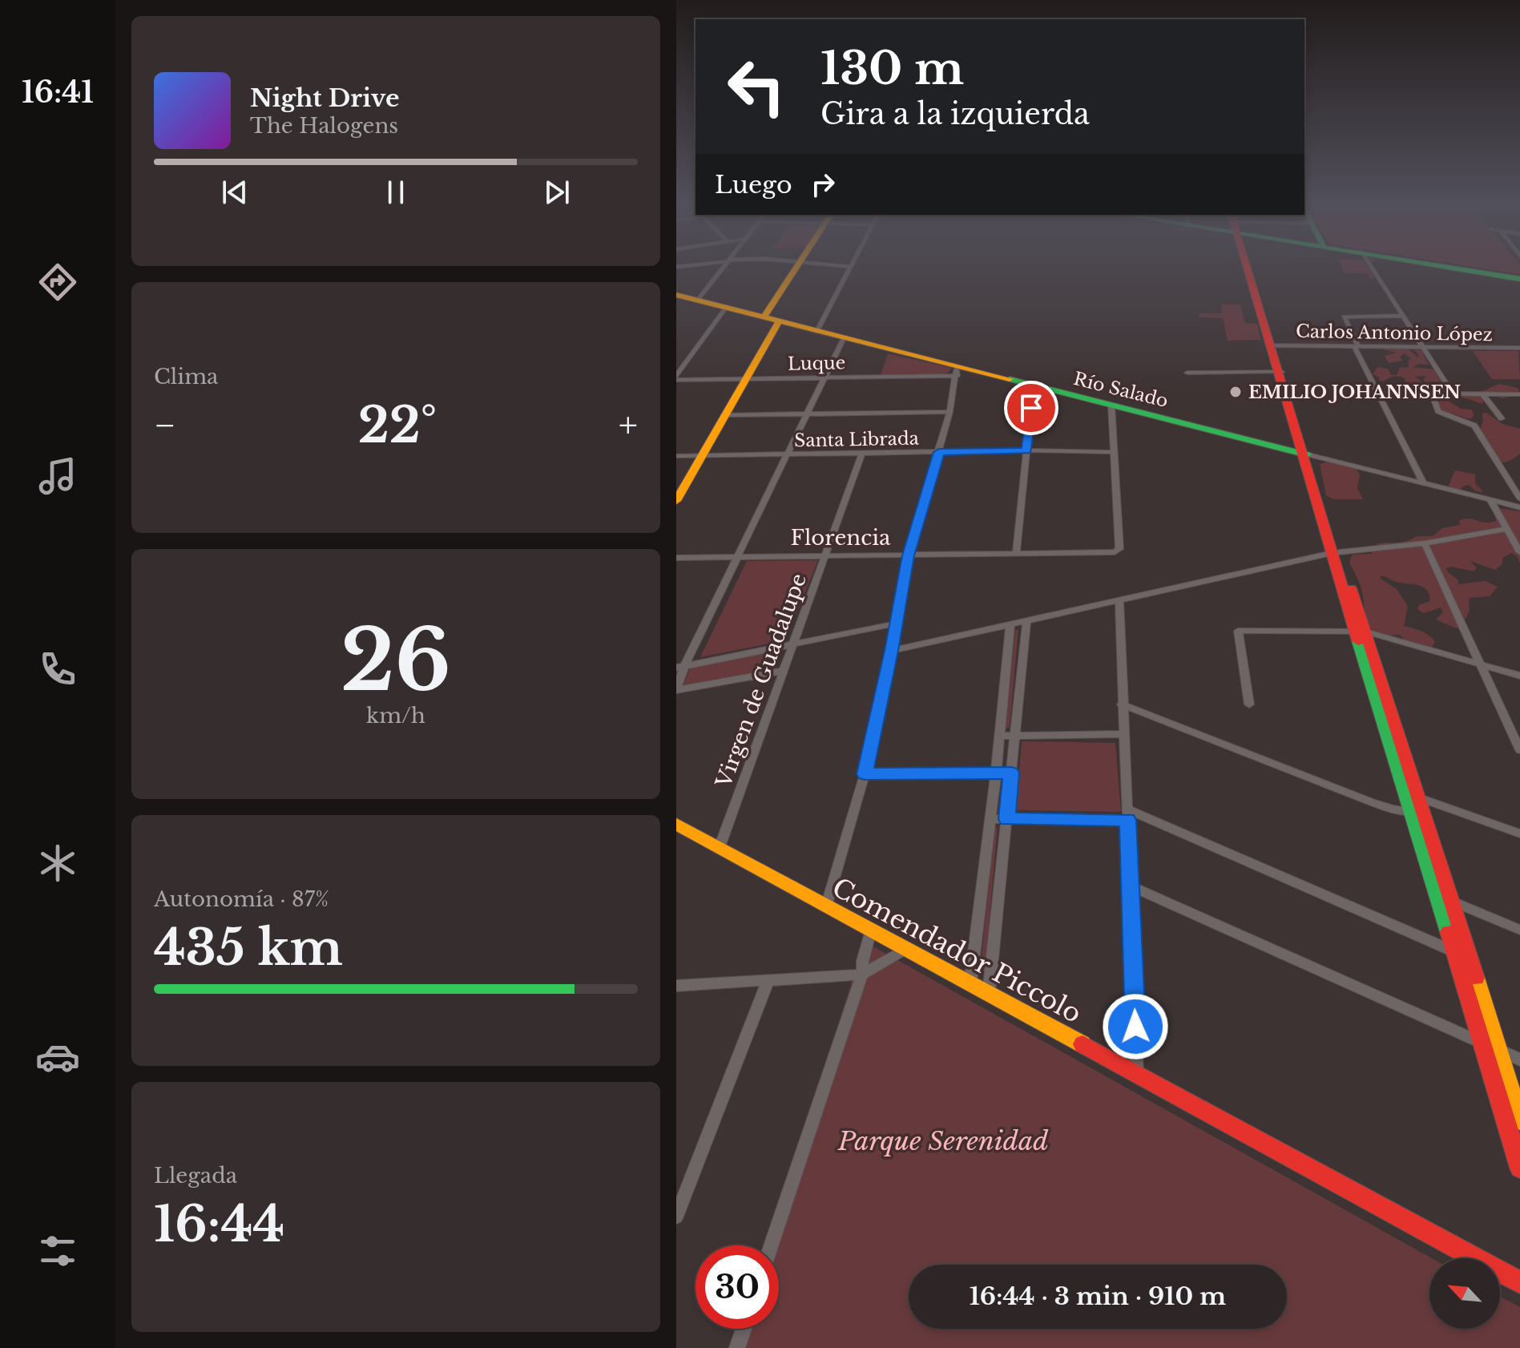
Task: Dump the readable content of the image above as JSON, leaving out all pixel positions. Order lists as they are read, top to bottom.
{
  "streets": {
    "main road": ["Río Salado", "Comendador Piccolo"],
    "street": [
      "Carlos Antonio López",
      "Luque",
      "Santa Librada",
      "Florencia",
      "Virgen de Guadalupe"
    ]
  },
  "crossings": [
    ["Luque", "Río Salado"],
    ["Santa Librada", "Florencia"],
    ["Santa Librada", "Virgen de Guadalupe"],
    ["Florencia", "Virgen de Guadalupe"],
    ["Virgen de Guadalupe", "Comendador Piccolo"]
  ],
  "parks": ["Parque Serenidad"],
  "places": ["EMILIO JOHANNSEN"],
  "north": "top left",
  "page": {
    "tabs": "16:41",
    "turn": ["130 m", "Gira a la izquierda"],
    "song": ["Night Drive", "The Halogens"],
    "then": "Luego",
    "tile": [
      "Clima",
      ["26", "km/h"],
      ["Autonomía · 87%", "435 km"],
      ["Llegada", "16:44"]
    ],
    "heat": ["−", "22°", "+"],
    "limit": "30",
    "trip": "16:44 · 3 min · 910 m"
  }
}
